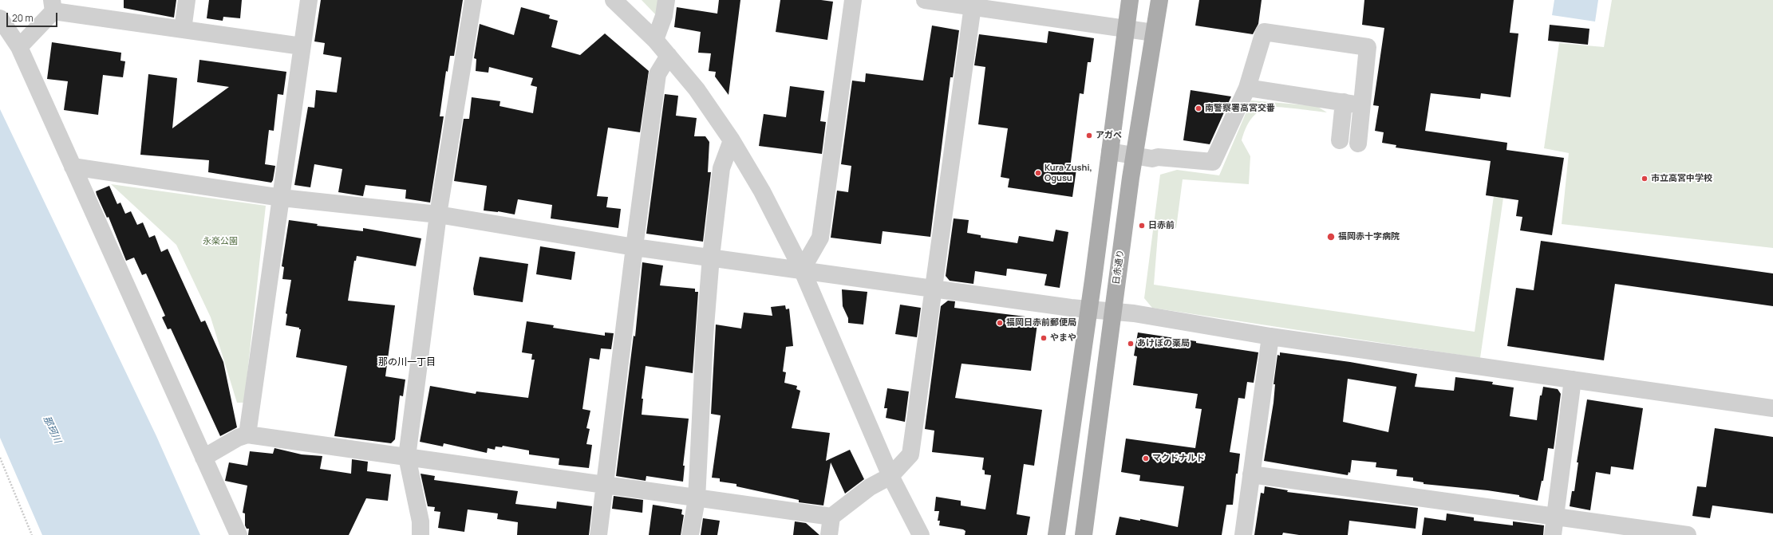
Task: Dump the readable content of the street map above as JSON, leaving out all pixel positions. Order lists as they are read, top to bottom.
{
  "streets": {
    "main road": ["日赤通り"]
  },
  "districts": ["那の川一丁目"],
  "water": ["那珂川"],
  "parks": ["永楽公園"],
  "places": [
    "南警察署高宮交番",
    "アガペ",
    "Kura Zushi, Ogusu",
    "市立高宮中学校",
    "日赤前",
    "福岡赤十字病院",
    "福岡日赤前郵便局",
    "やまや",
    "あけぼの薬局",
    "マクドナルド"
  ],
  "scale_bar": "20 m"
}
